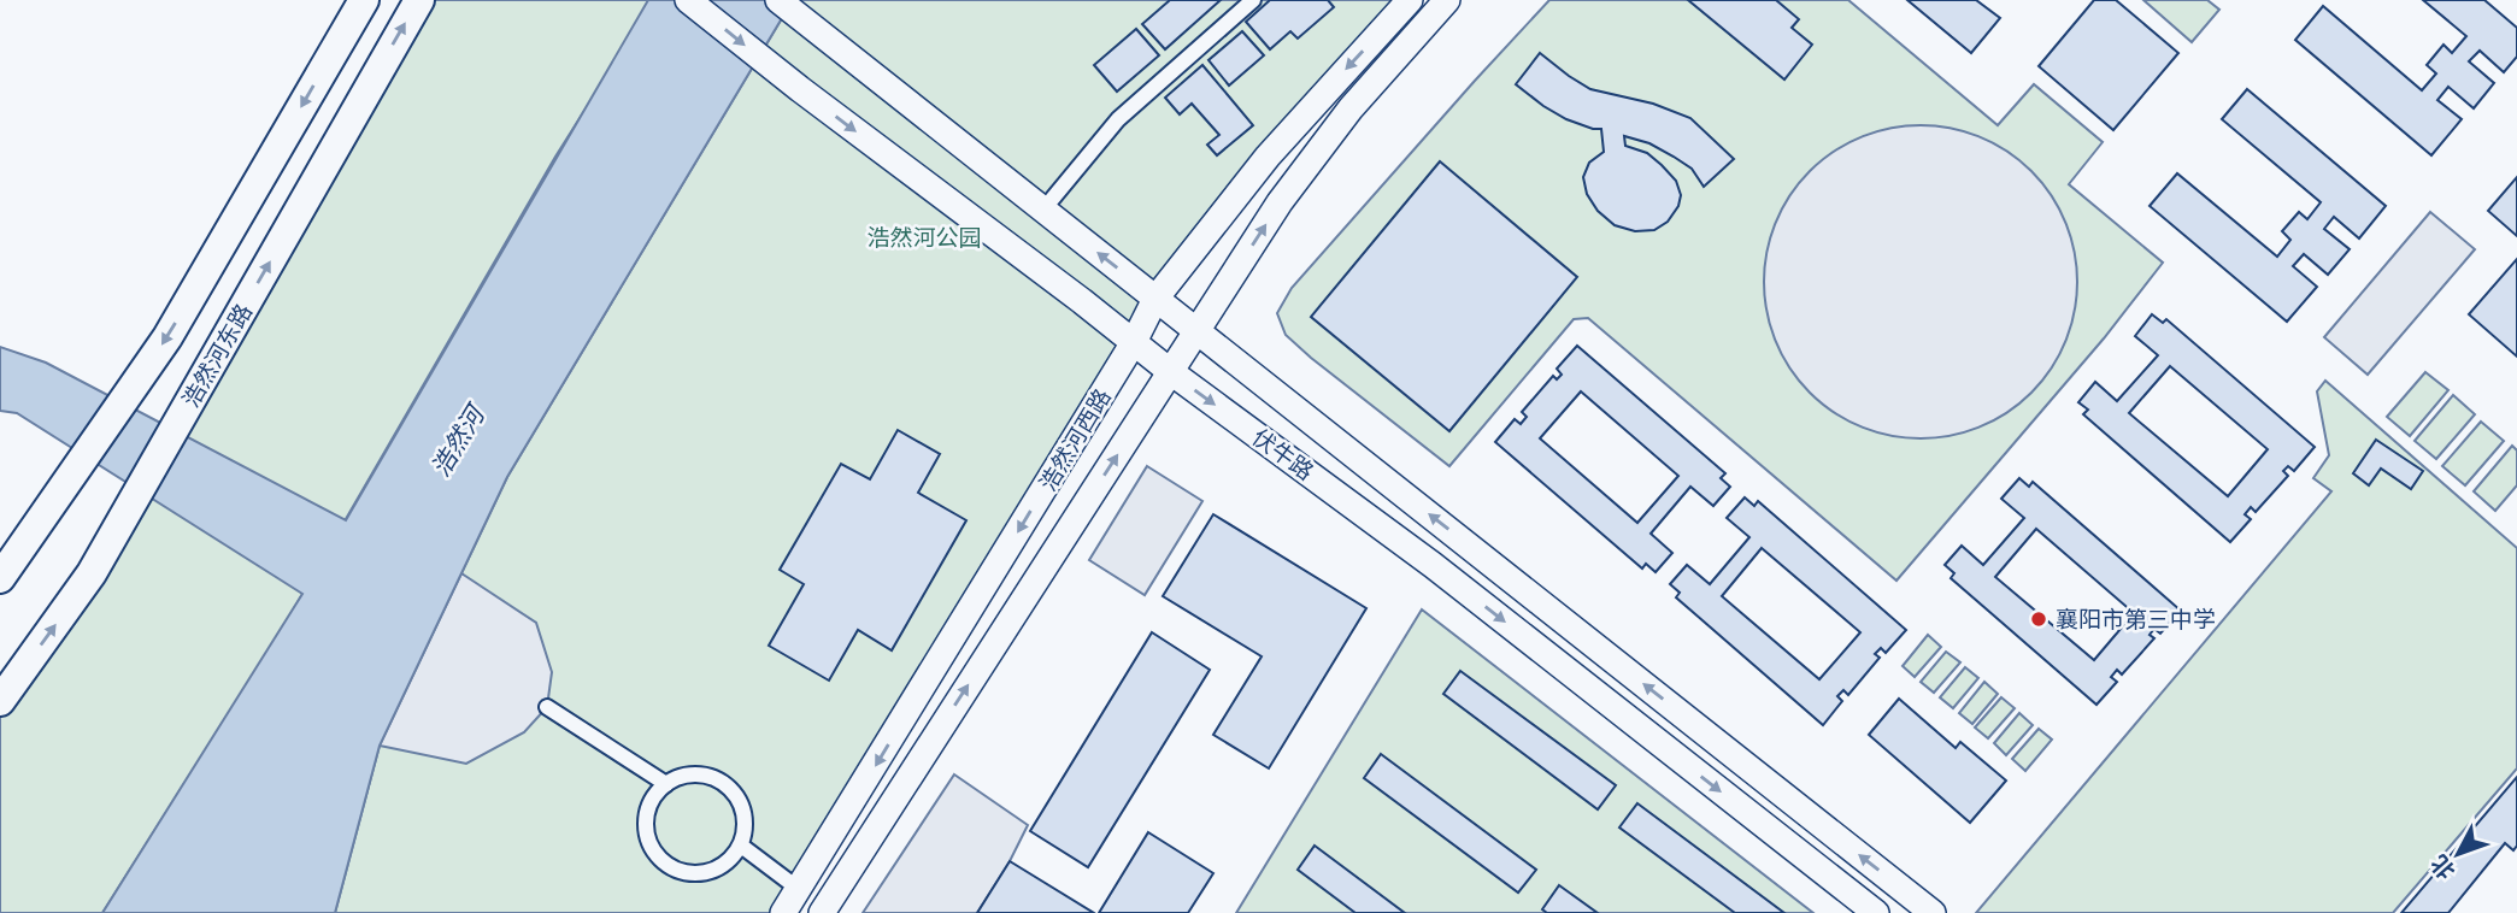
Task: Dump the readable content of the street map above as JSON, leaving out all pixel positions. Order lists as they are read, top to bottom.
{
  "streets": {
    "main road": ["浩然河东路"],
    "street": ["浩然河西路", "伏牛路"]
  },
  "crossings": [
    ["浩然河西路", "伏牛路"]
  ],
  "water": ["浩然河"],
  "parks": ["浩然河公园"],
  "places": ["襄阳市第三中学"],
  "north": "bottom left"
}
